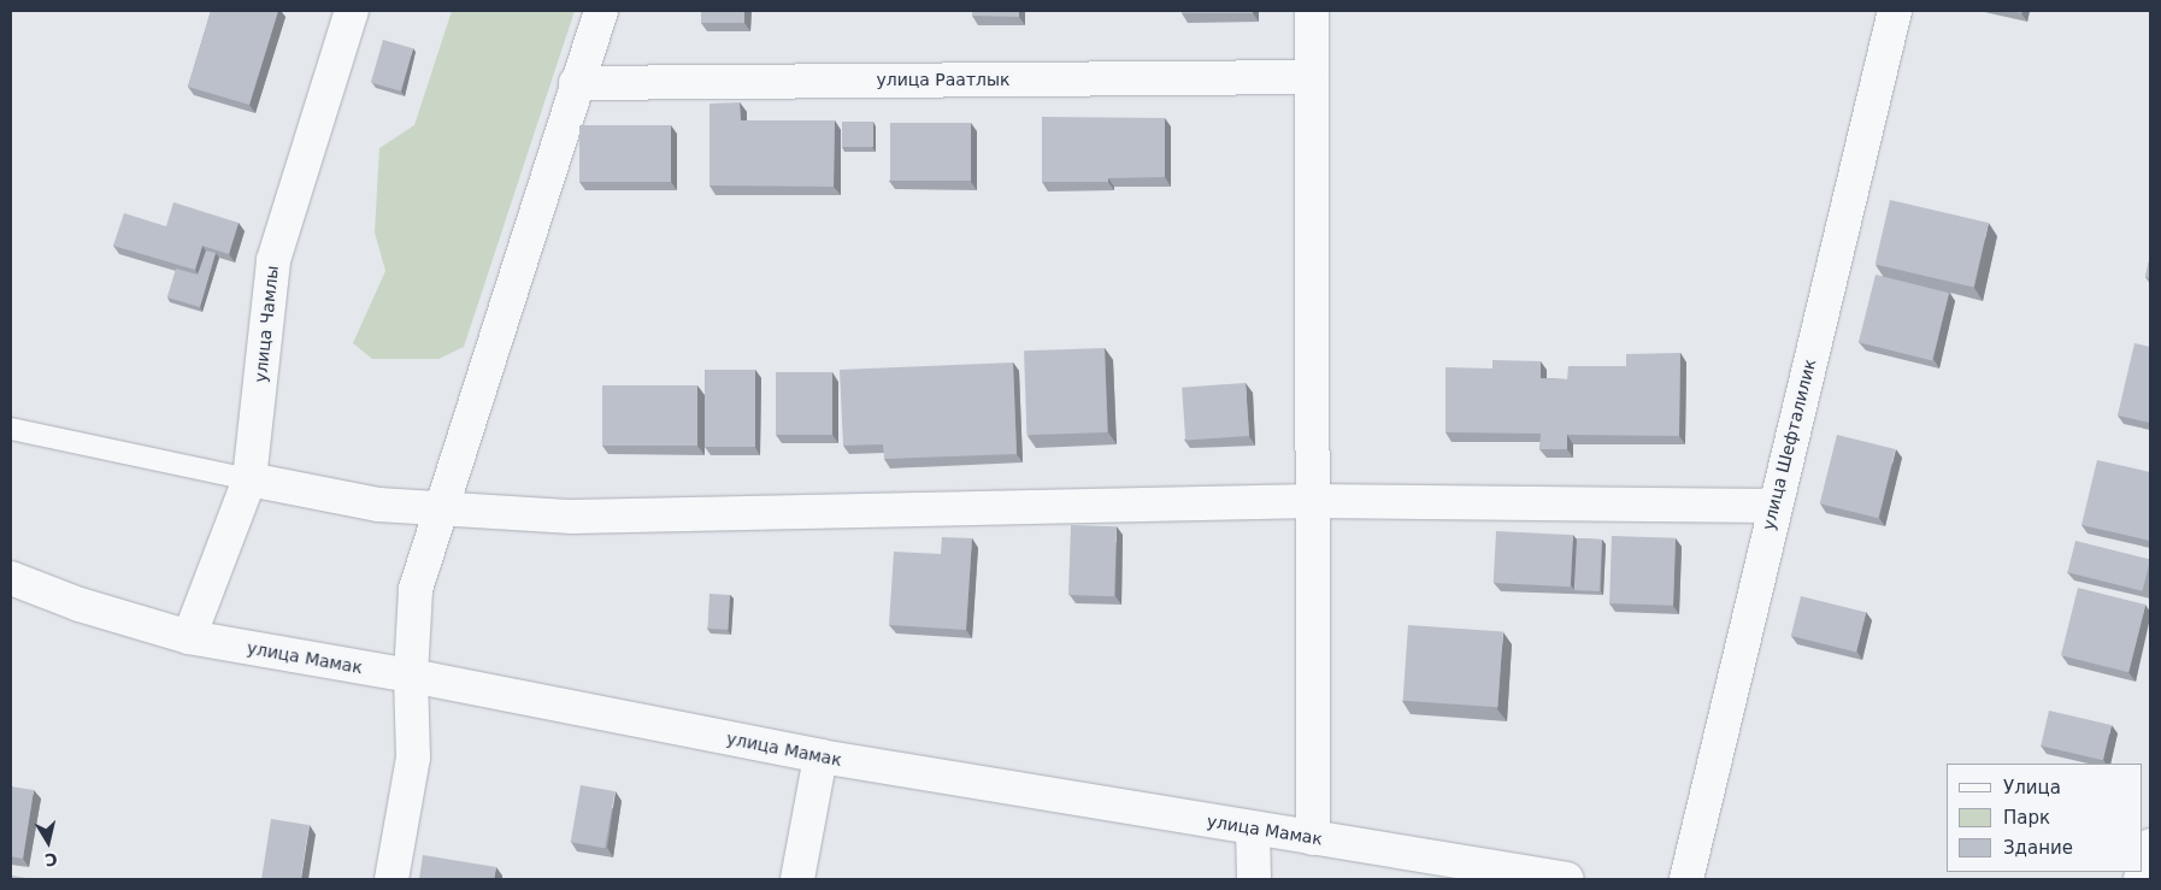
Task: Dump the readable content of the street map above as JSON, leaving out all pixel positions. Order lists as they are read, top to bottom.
{
  "streets": {
    "street": [
      "улица Раатлык",
      "улица Чамлы",
      "улица Шефталилик",
      "улица Мамак"
    ]
  },
  "crossings": [
    ["улица Чамлы", "улица Мамак"]
  ],
  "legend": ["Улица", "Парк", "Здание"],
  "north": "bottom"
}
